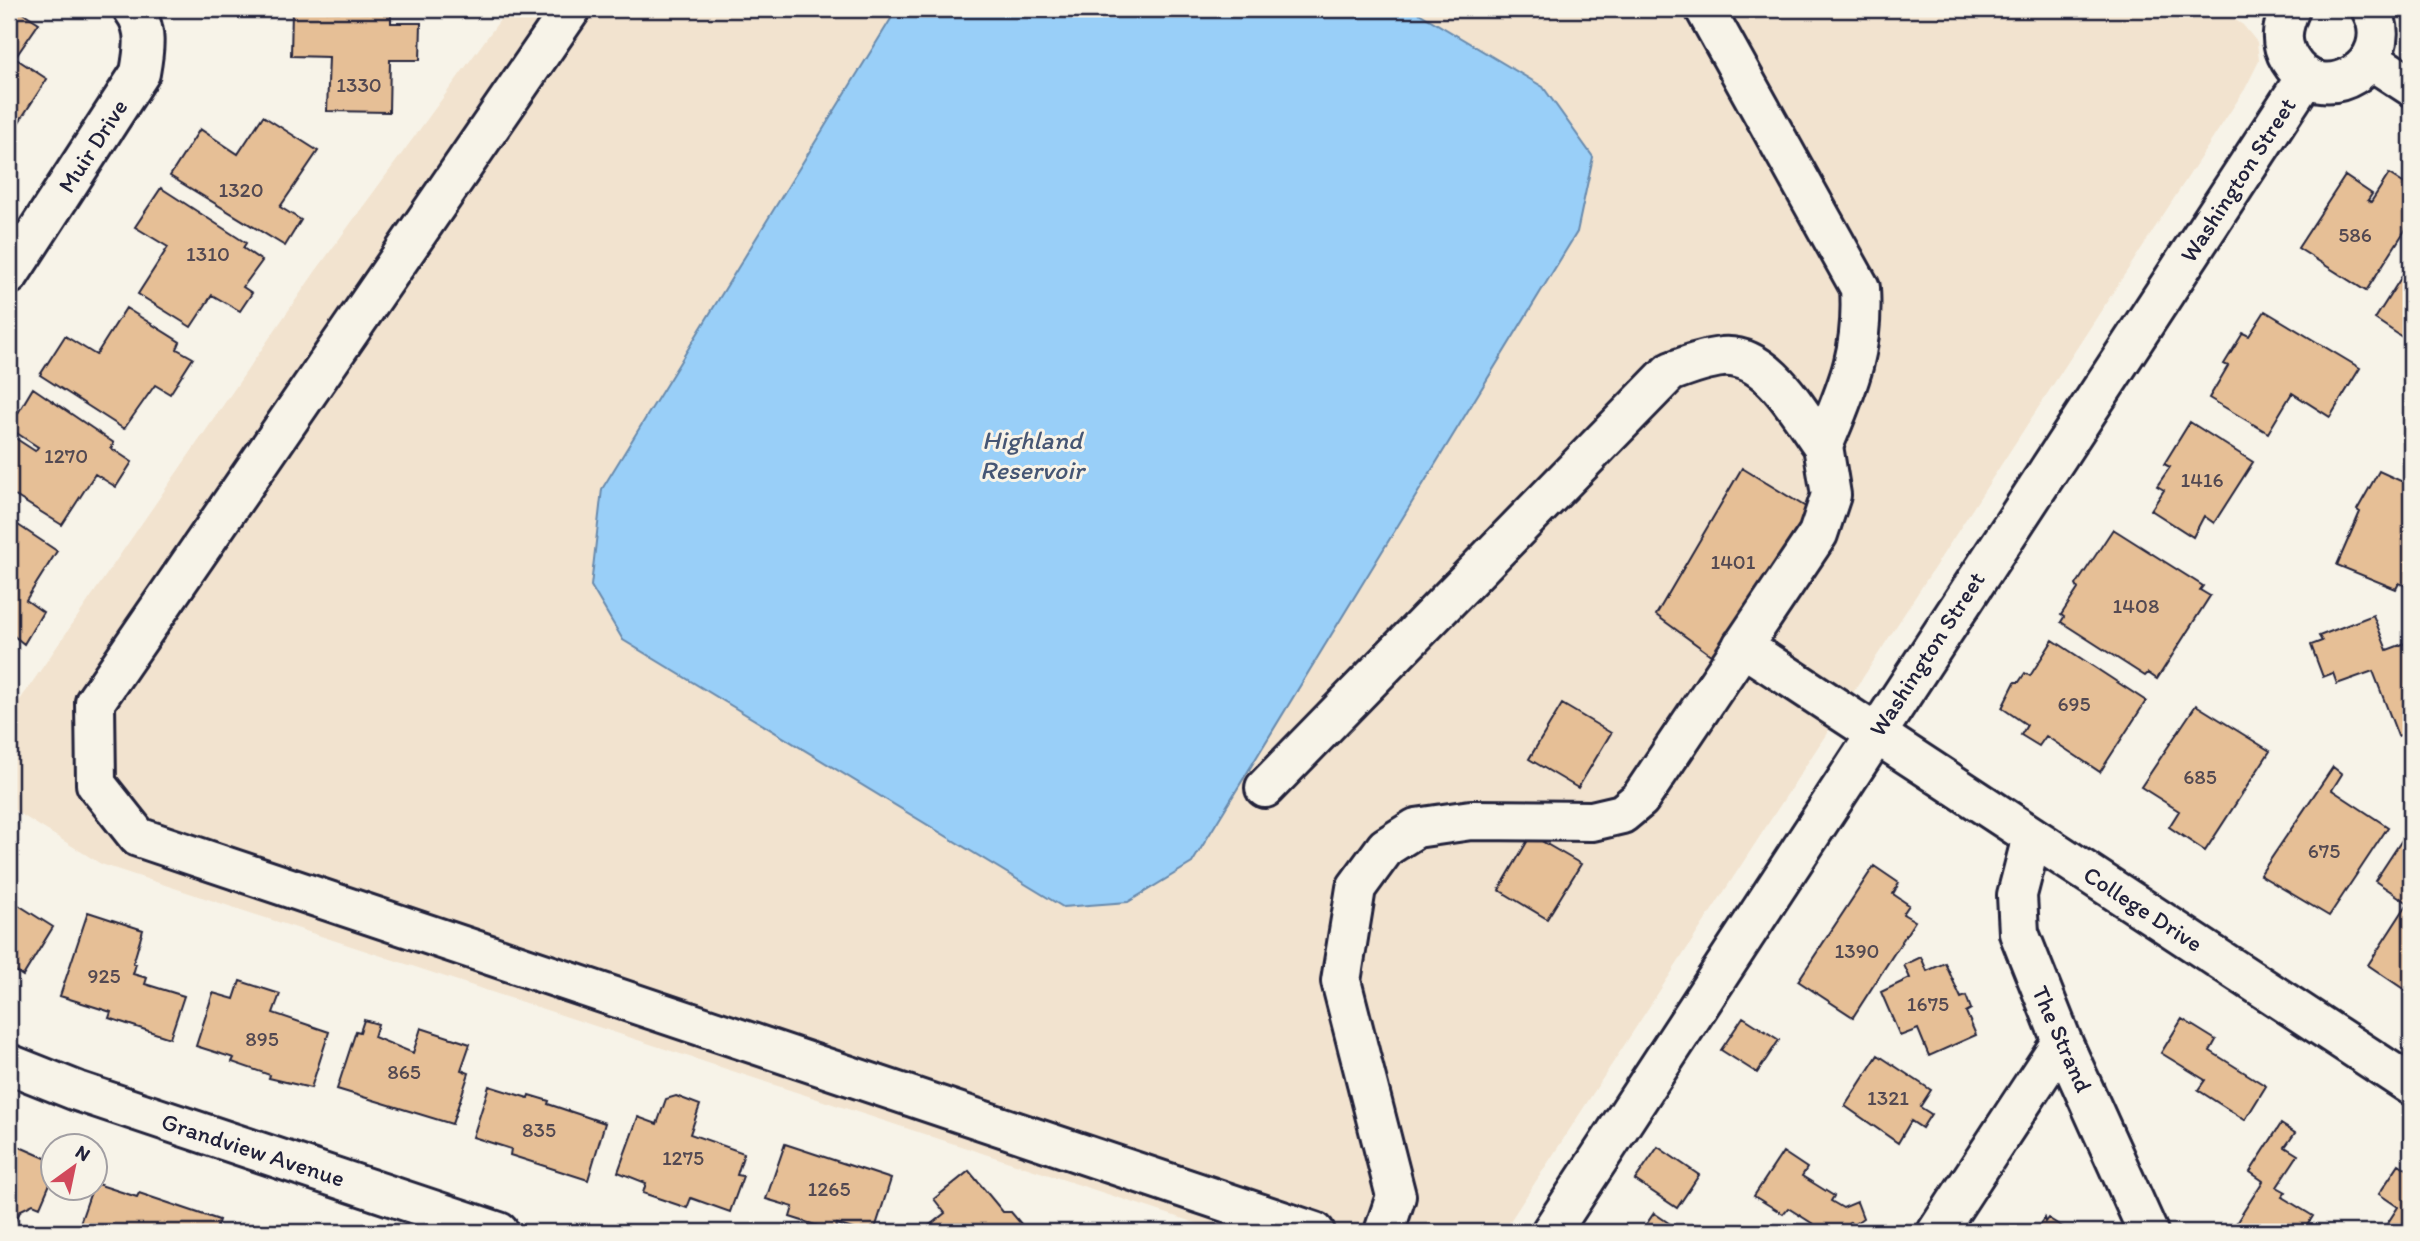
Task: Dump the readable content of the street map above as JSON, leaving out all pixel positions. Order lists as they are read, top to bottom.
{
  "streets": {
    "street": [
      "Muir Drive",
      "Washington Street",
      "College Drive",
      "The Strand",
      "Grandview Avenue"
    ]
  },
  "crossings": [
    ["Washington Street", "College Drive"],
    ["College Drive", "The Strand"]
  ],
  "water": ["Highland Reservoir"],
  "house_numbers": [
    "1330",
    "1320",
    "586",
    "1310",
    "1270",
    "1416",
    "1401",
    "1408",
    "695",
    "685",
    "675",
    "1390",
    "925",
    "1675",
    "895",
    "865",
    "1321",
    "835",
    "1275",
    "1265"
  ],
  "north": "top right"
}
